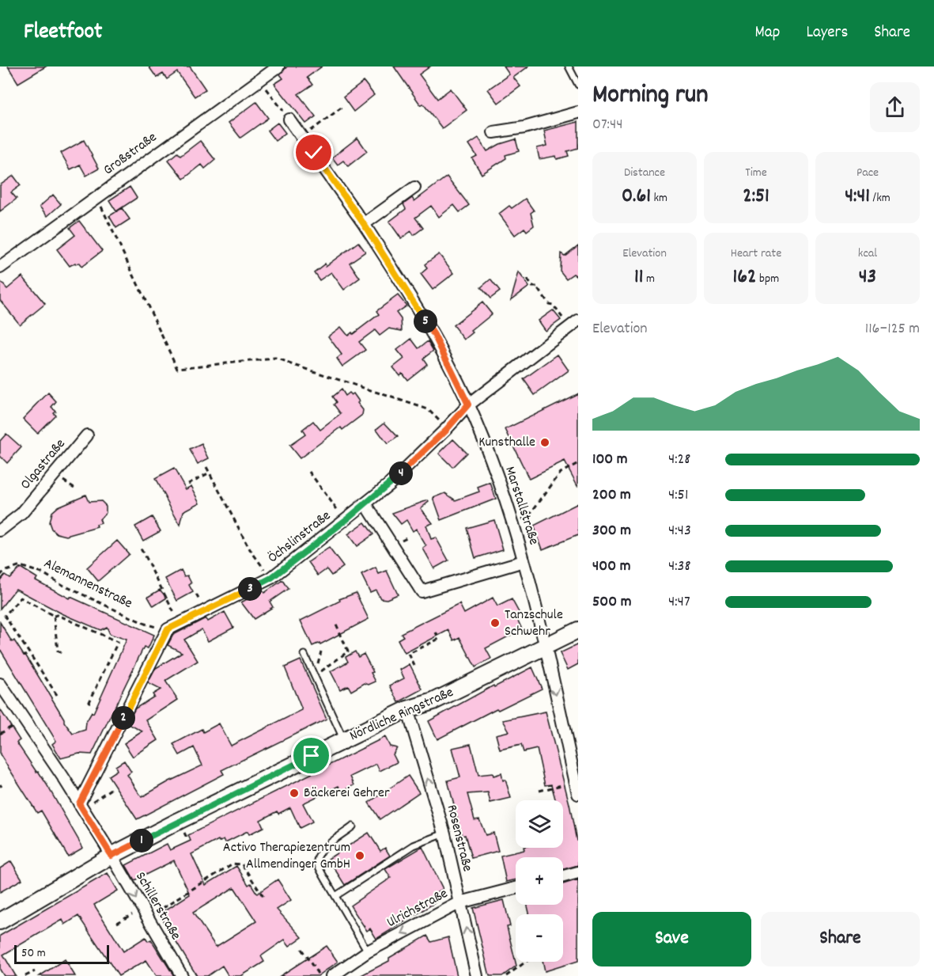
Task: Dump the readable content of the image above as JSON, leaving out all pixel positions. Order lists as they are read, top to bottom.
{
  "streets": {
    "street": [
      "Großstraße",
      "Olgastraße",
      "Marstallstraße",
      "Öchslinstraße",
      "Nördliche Ringstraße",
      "Rosenstraße",
      "Schillerstraße",
      "Ulrichstraße"
    ],
    "path": ["Alemannenstraße"]
  },
  "crossings": [
    ["Marstallstraße", "Öchslinstraße"],
    ["Marstallstraße", "Nördliche Ringstraße"],
    ["Öchslinstraße", "Alemannenstraße"],
    ["Nördliche Ringstraße", "Rosenstraße"],
    ["Nördliche Ringstraße", "Schillerstraße"],
    ["Rosenstraße", "Ulrichstraße"]
  ],
  "one_way": ["Rosenstraße", "Ulrichstraße"],
  "places": [
    "Kunsthalle",
    "Tanzschule Schwehr",
    "Bäckerei Gehrer",
    "Activo Therapiezentrum Allmendinger GmbH"
  ],
  "scale_bar": "50 m",
  "page": {
    "header": "Fleetfoot",
    "nav": ["Map", "Layers", "Share"],
    "heading": ["Morning run", "07:44"],
    "stats": [
      ["Distance", "0.61 km"],
      ["Time", "2:51"],
      ["Pace", "4:41 /km"],
      ["Elevation", "11 m"],
      ["Heart rate", "162 bpm"],
      ["kcal", "43"]
    ],
    "chart": ["Elevation", "116–125 m"],
    "pins": [
      "5",
      "4",
      "3",
      "2",
      "1"
    ],
    "list": [
      {
        "name": "100 m",
        "note": "4:28"
      },
      {
        "name": "200 m",
        "note": "4:51"
      },
      {
        "name": "300 m",
        "note": "4:43"
      },
      {
        "name": "400 m",
        "note": "4:38"
      },
      {
        "name": "500 m",
        "note": "4:47"
      }
    ],
    "map_buttons": ["+", "−"],
    "buttons": ["Save", "Share"],
    "scale": "50 m"
  }
}
